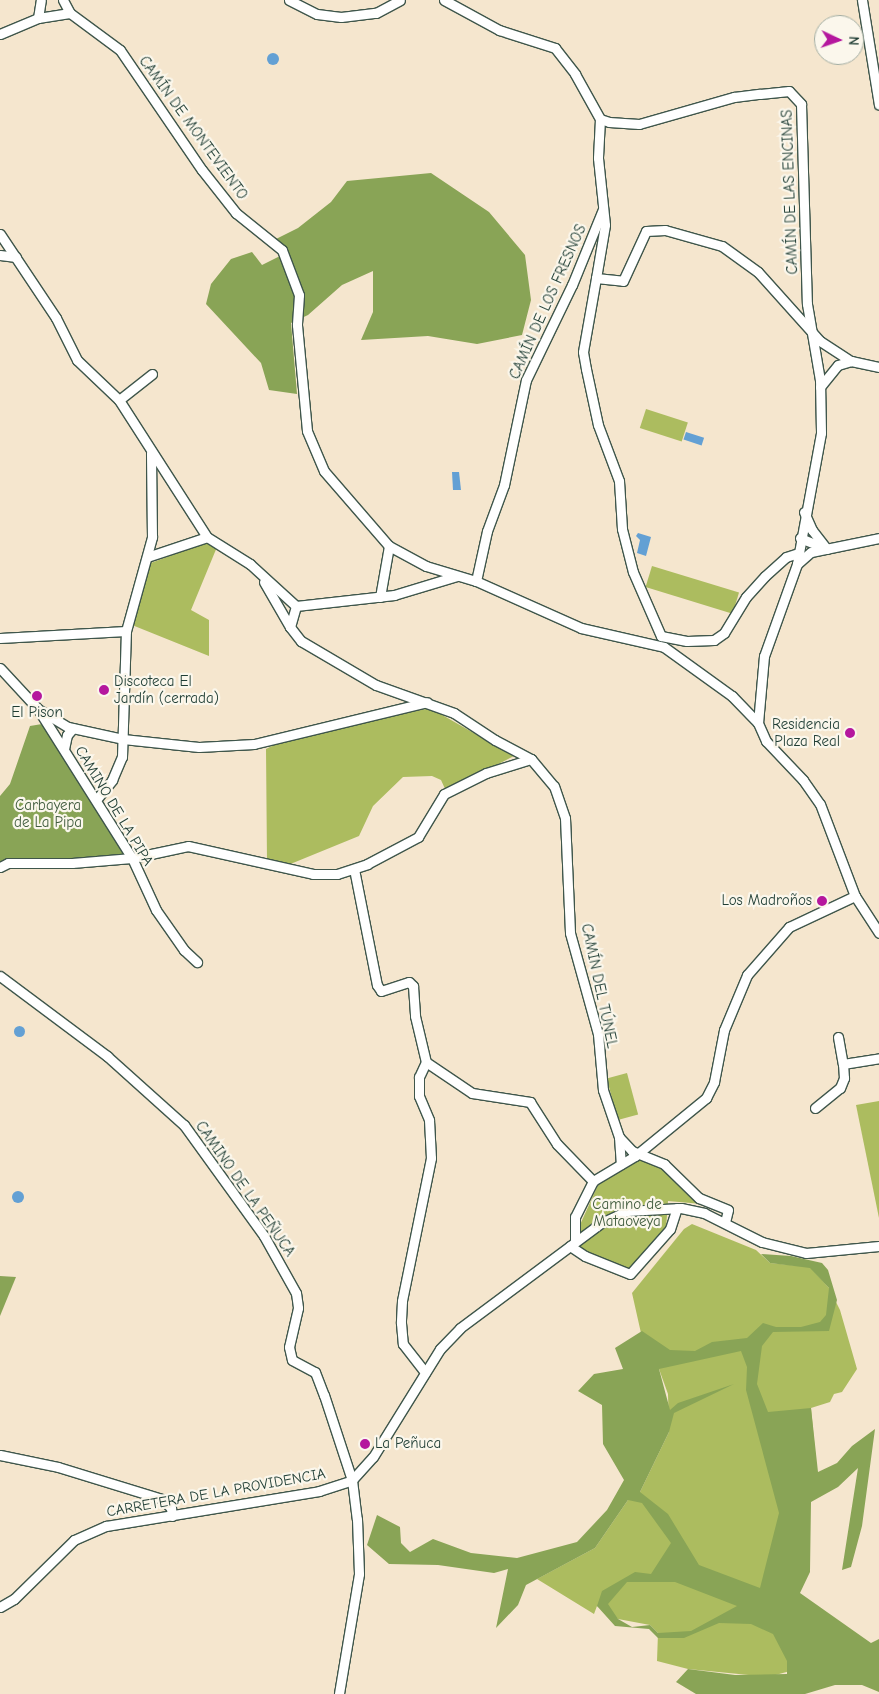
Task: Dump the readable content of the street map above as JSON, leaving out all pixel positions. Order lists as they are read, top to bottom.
{
  "streets": {
    "street": [
      "CAMÍN DE MONTEVIENTO",
      "CAMÍN DE LAS ENCINAS",
      "CAMÍN DE LOS FRESNOS",
      "CAMINO DE LA PIPA",
      "CAMÍN DEL TÚNEL",
      "CAMINO DE LA PEÑUCA",
      "CARRETERA DE LA PROVIDENCIA"
    ]
  },
  "crossings": [
    ["CAMÍN DE MONTEVIENTO", "CAMÍN DE LAS ENCINAS"],
    ["CAMÍN DE MONTEVIENTO", "CAMÍN DE LOS FRESNOS"],
    ["CAMINO DE LA PEÑUCA", "CARRETERA DE LA PROVIDENCIA"]
  ],
  "parks": ["Carbayera de La Pipa", "Camino de Mataoveya"],
  "places": [
    "Discoteca El Jardín (cerrada)",
    "El Pison",
    "Residencia Plaza Real",
    "Los Madroños",
    "La Peñuca"
  ],
  "north": "right"
}
